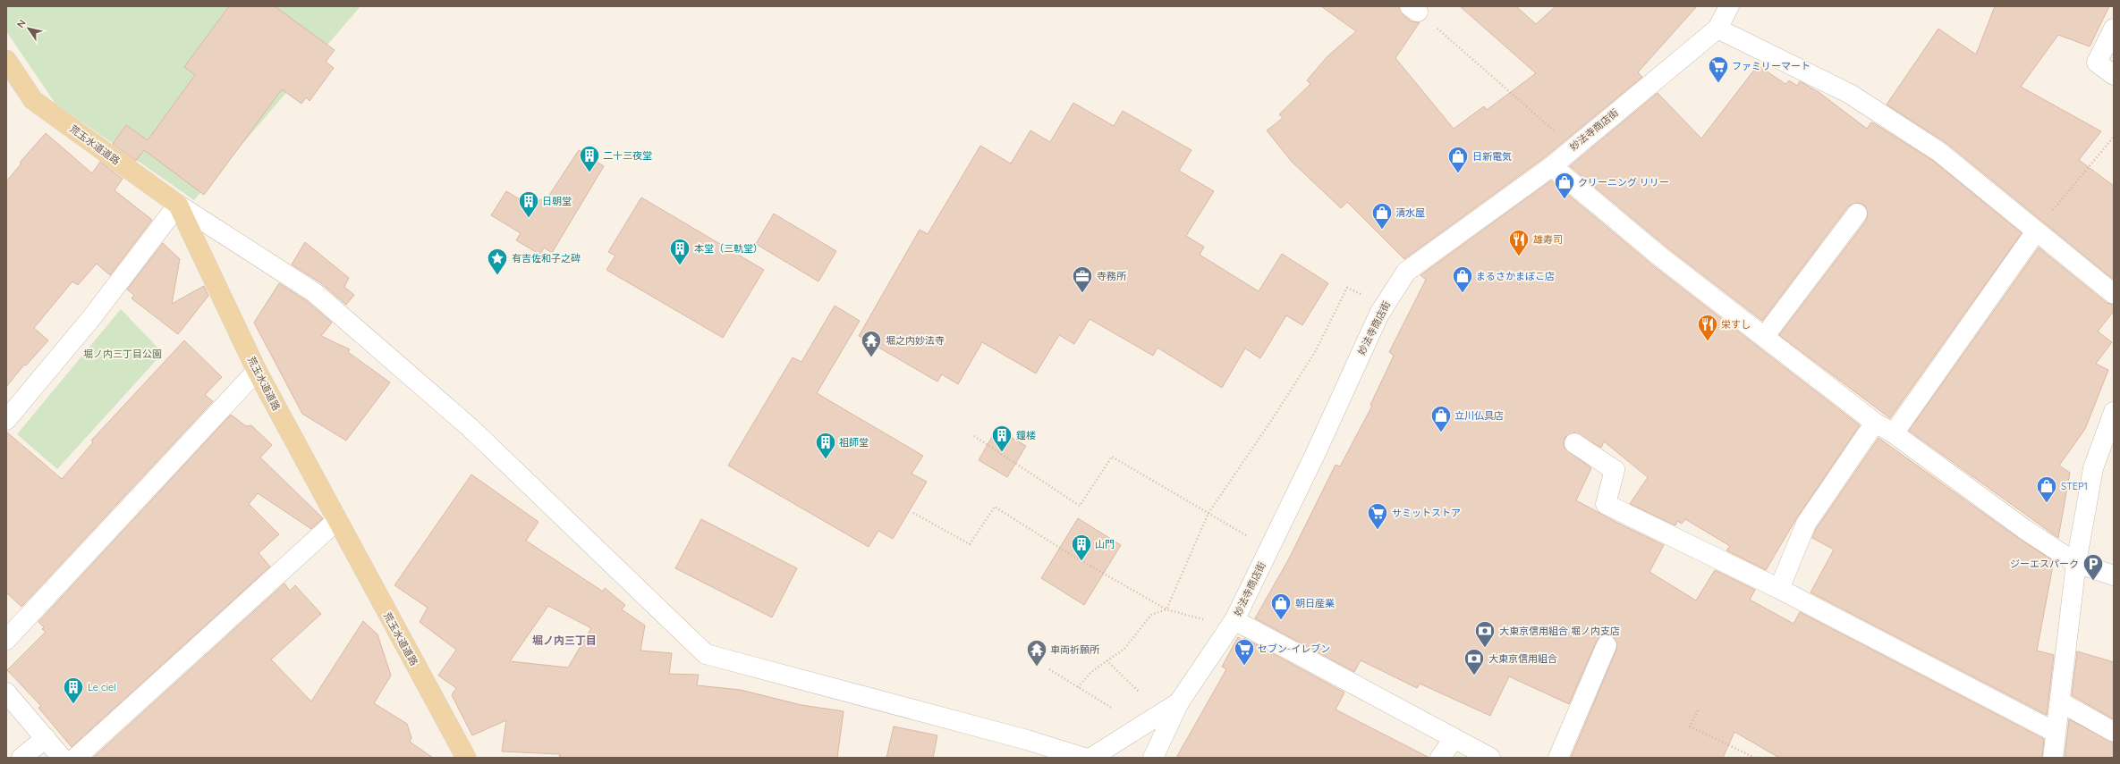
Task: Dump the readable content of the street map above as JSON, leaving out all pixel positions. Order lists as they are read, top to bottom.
{
  "streets": {
    "main road": ["荒玉水道道路"],
    "street": ["妙法寺商店街"]
  },
  "districts": ["堀ノ内三丁目"],
  "parks": ["堀ノ内三丁目公園"],
  "places": {
    "supermarket": ["ファミリーマート", "サミットストア", "セブン-イレブン"],
    "building": [
      "二十三夜堂",
      "日朝堂",
      "本堂（三軌堂）",
      "鐘楼",
      "祖師堂",
      "山門",
      "Le ciel"
    ],
    "shop": [
      "日新電気",
      "クリーニング リリー",
      "清水屋",
      "まるさかまぼこ店",
      "立川仏具店",
      "STEP1",
      "朝日産業"
    ],
    "restaurant": ["雄寿司", "栄すし"],
    "place": ["有吉佐和子之碑"],
    "office": ["寺務所"],
    "temple": ["堀之内妙法寺", "車両祈願所"],
    "parking": ["ジーエスパーク"],
    "bank": ["大東京信用組合 堀ノ内支店", "大東京信用組合"]
  },
  "north": "top left"
}
